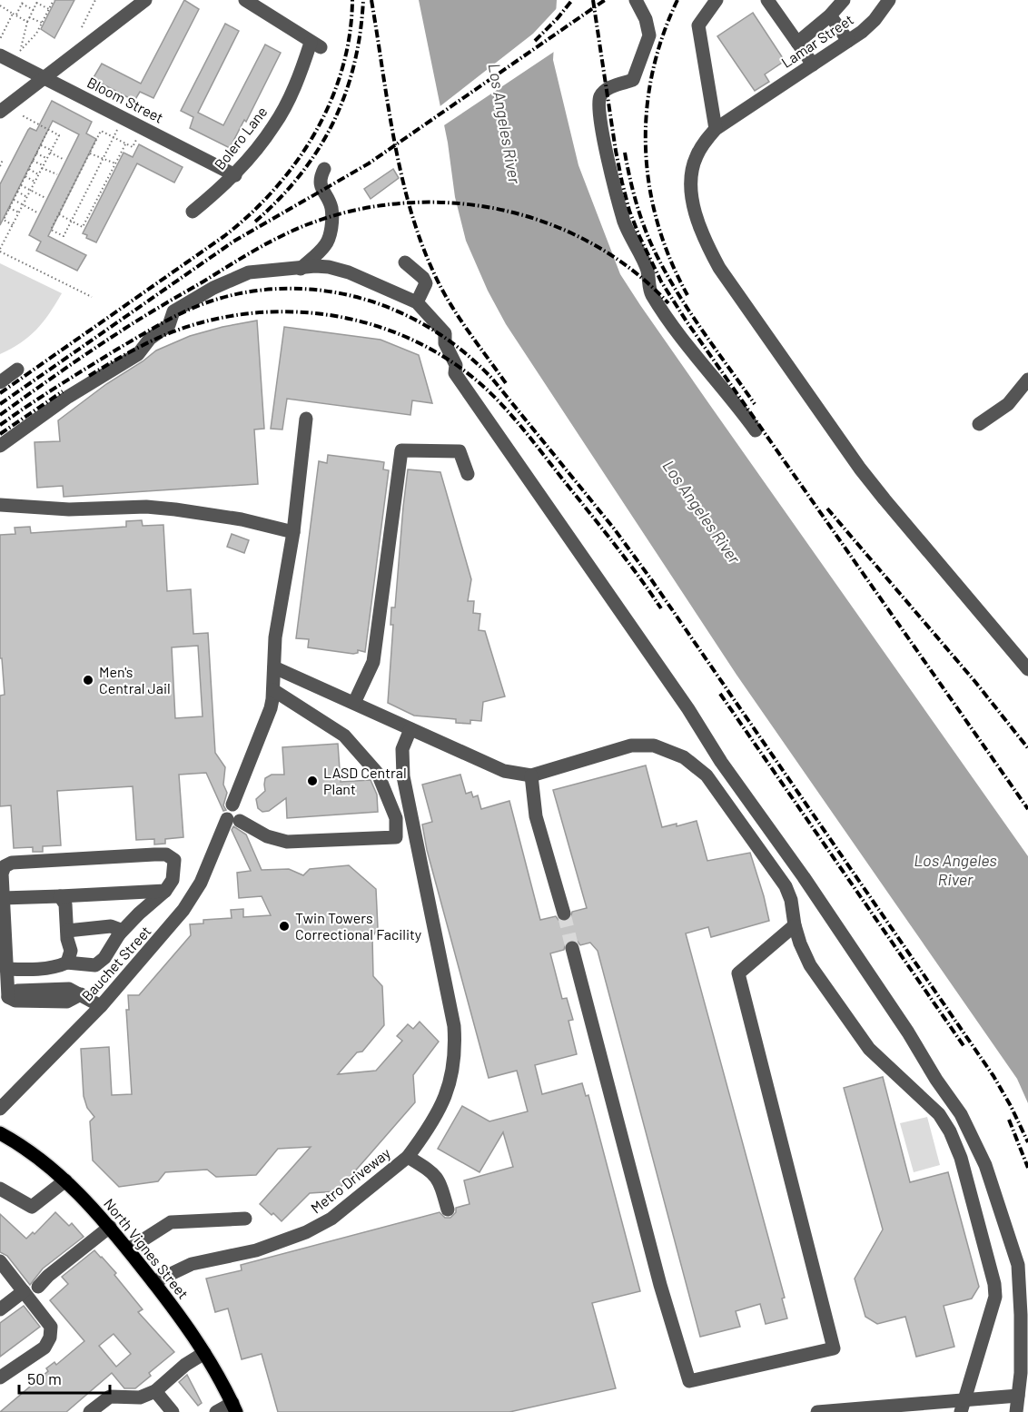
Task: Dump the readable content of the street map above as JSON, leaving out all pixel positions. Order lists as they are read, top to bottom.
{
  "streets": {
    "main road": ["North Vignes Street"],
    "street": [
      "Lamar Street",
      "Bloom Street",
      "Bolero Lane",
      "Bauchet Street",
      "Metro Driveway"
    ]
  },
  "crossings": [
    ["Bloom Street", "Bolero Lane"],
    ["Metro Driveway", "North Vignes Street"]
  ],
  "water": ["Los Angeles River"],
  "places": ["Men's Central Jail", "LASD Central Plant", "Twin Towers Correctional Facility"],
  "scale_bar": "50 m"
}
